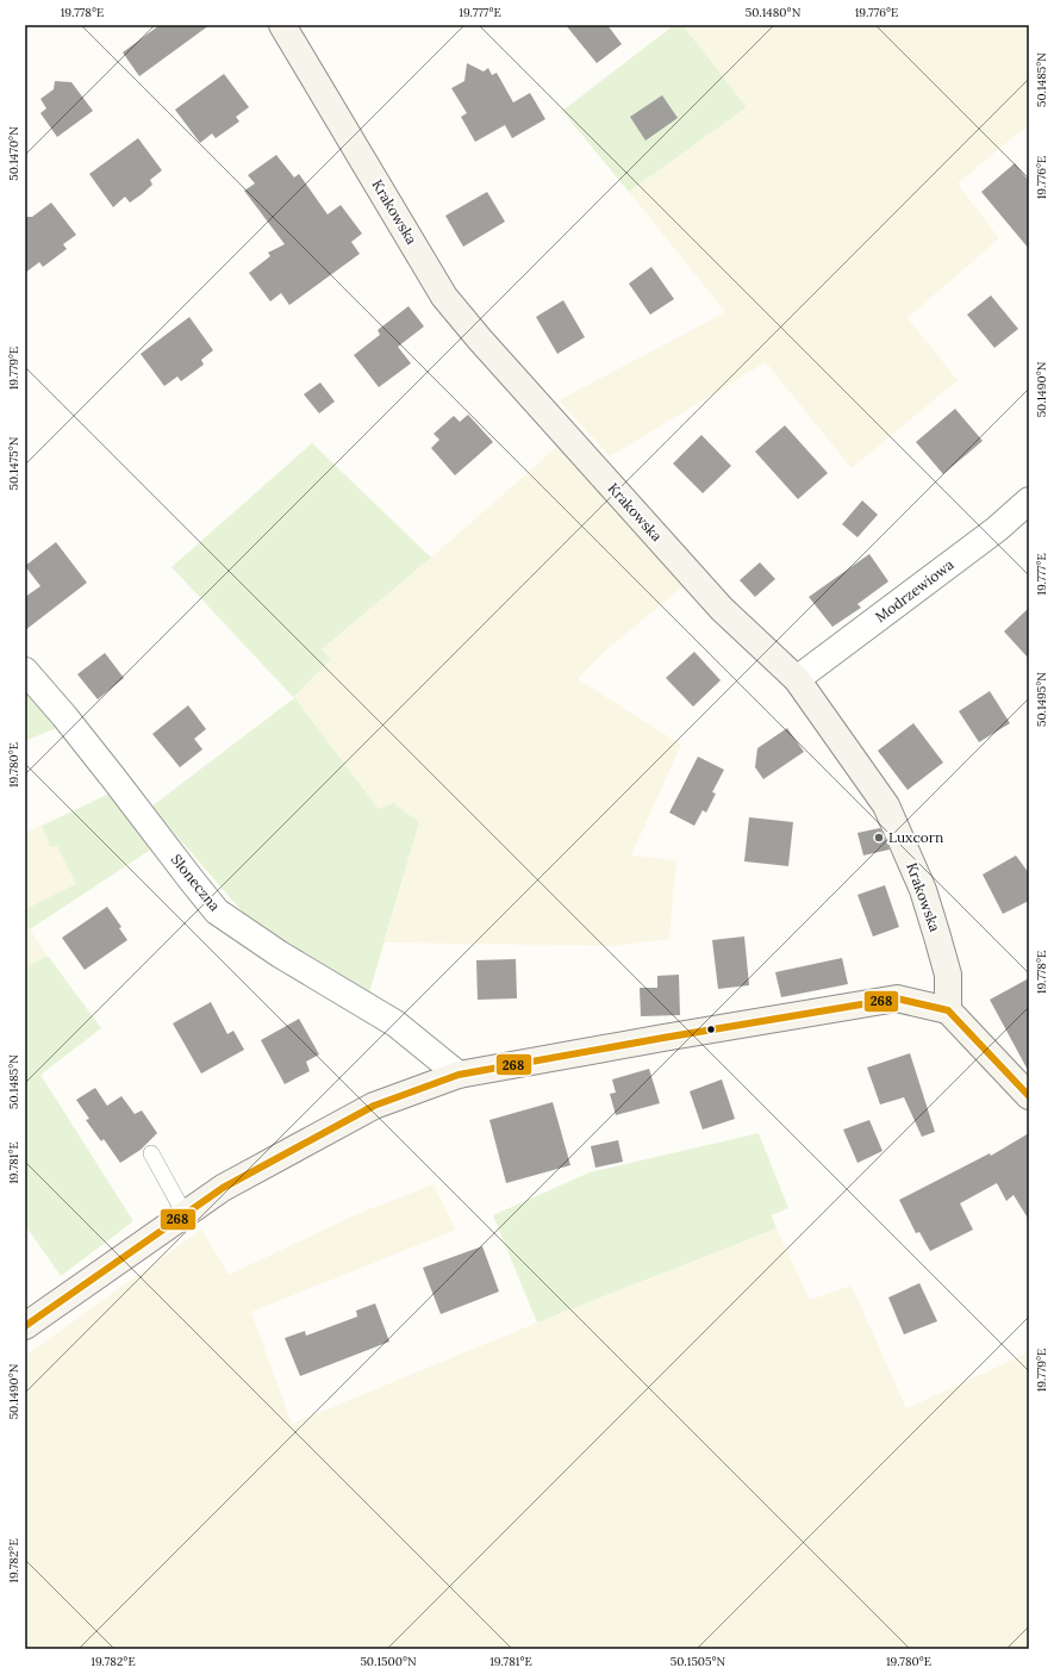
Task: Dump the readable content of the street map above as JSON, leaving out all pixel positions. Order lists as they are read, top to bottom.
{
  "streets": {
    "street": ["Krakowska", "Modrzewiowa", "Słoneczna"]
  },
  "crossings": [
    ["Krakowska", "Modrzewiowa"]
  ],
  "places": ["Luxcorn"],
  "lines": ["transit line 268"],
  "coordinates": [
    "19.778°E",
    "19.777°E",
    "50.1480°N",
    "19.776°E",
    "50.1485°N",
    "50.1470°N",
    "19.779°E",
    "50.1490°N",
    "50.1475°N",
    "50.1495°N",
    "19.780°E",
    "19.781°E",
    "19.782°E",
    "50.1500°N",
    "50.1505°N"
  ]
}
